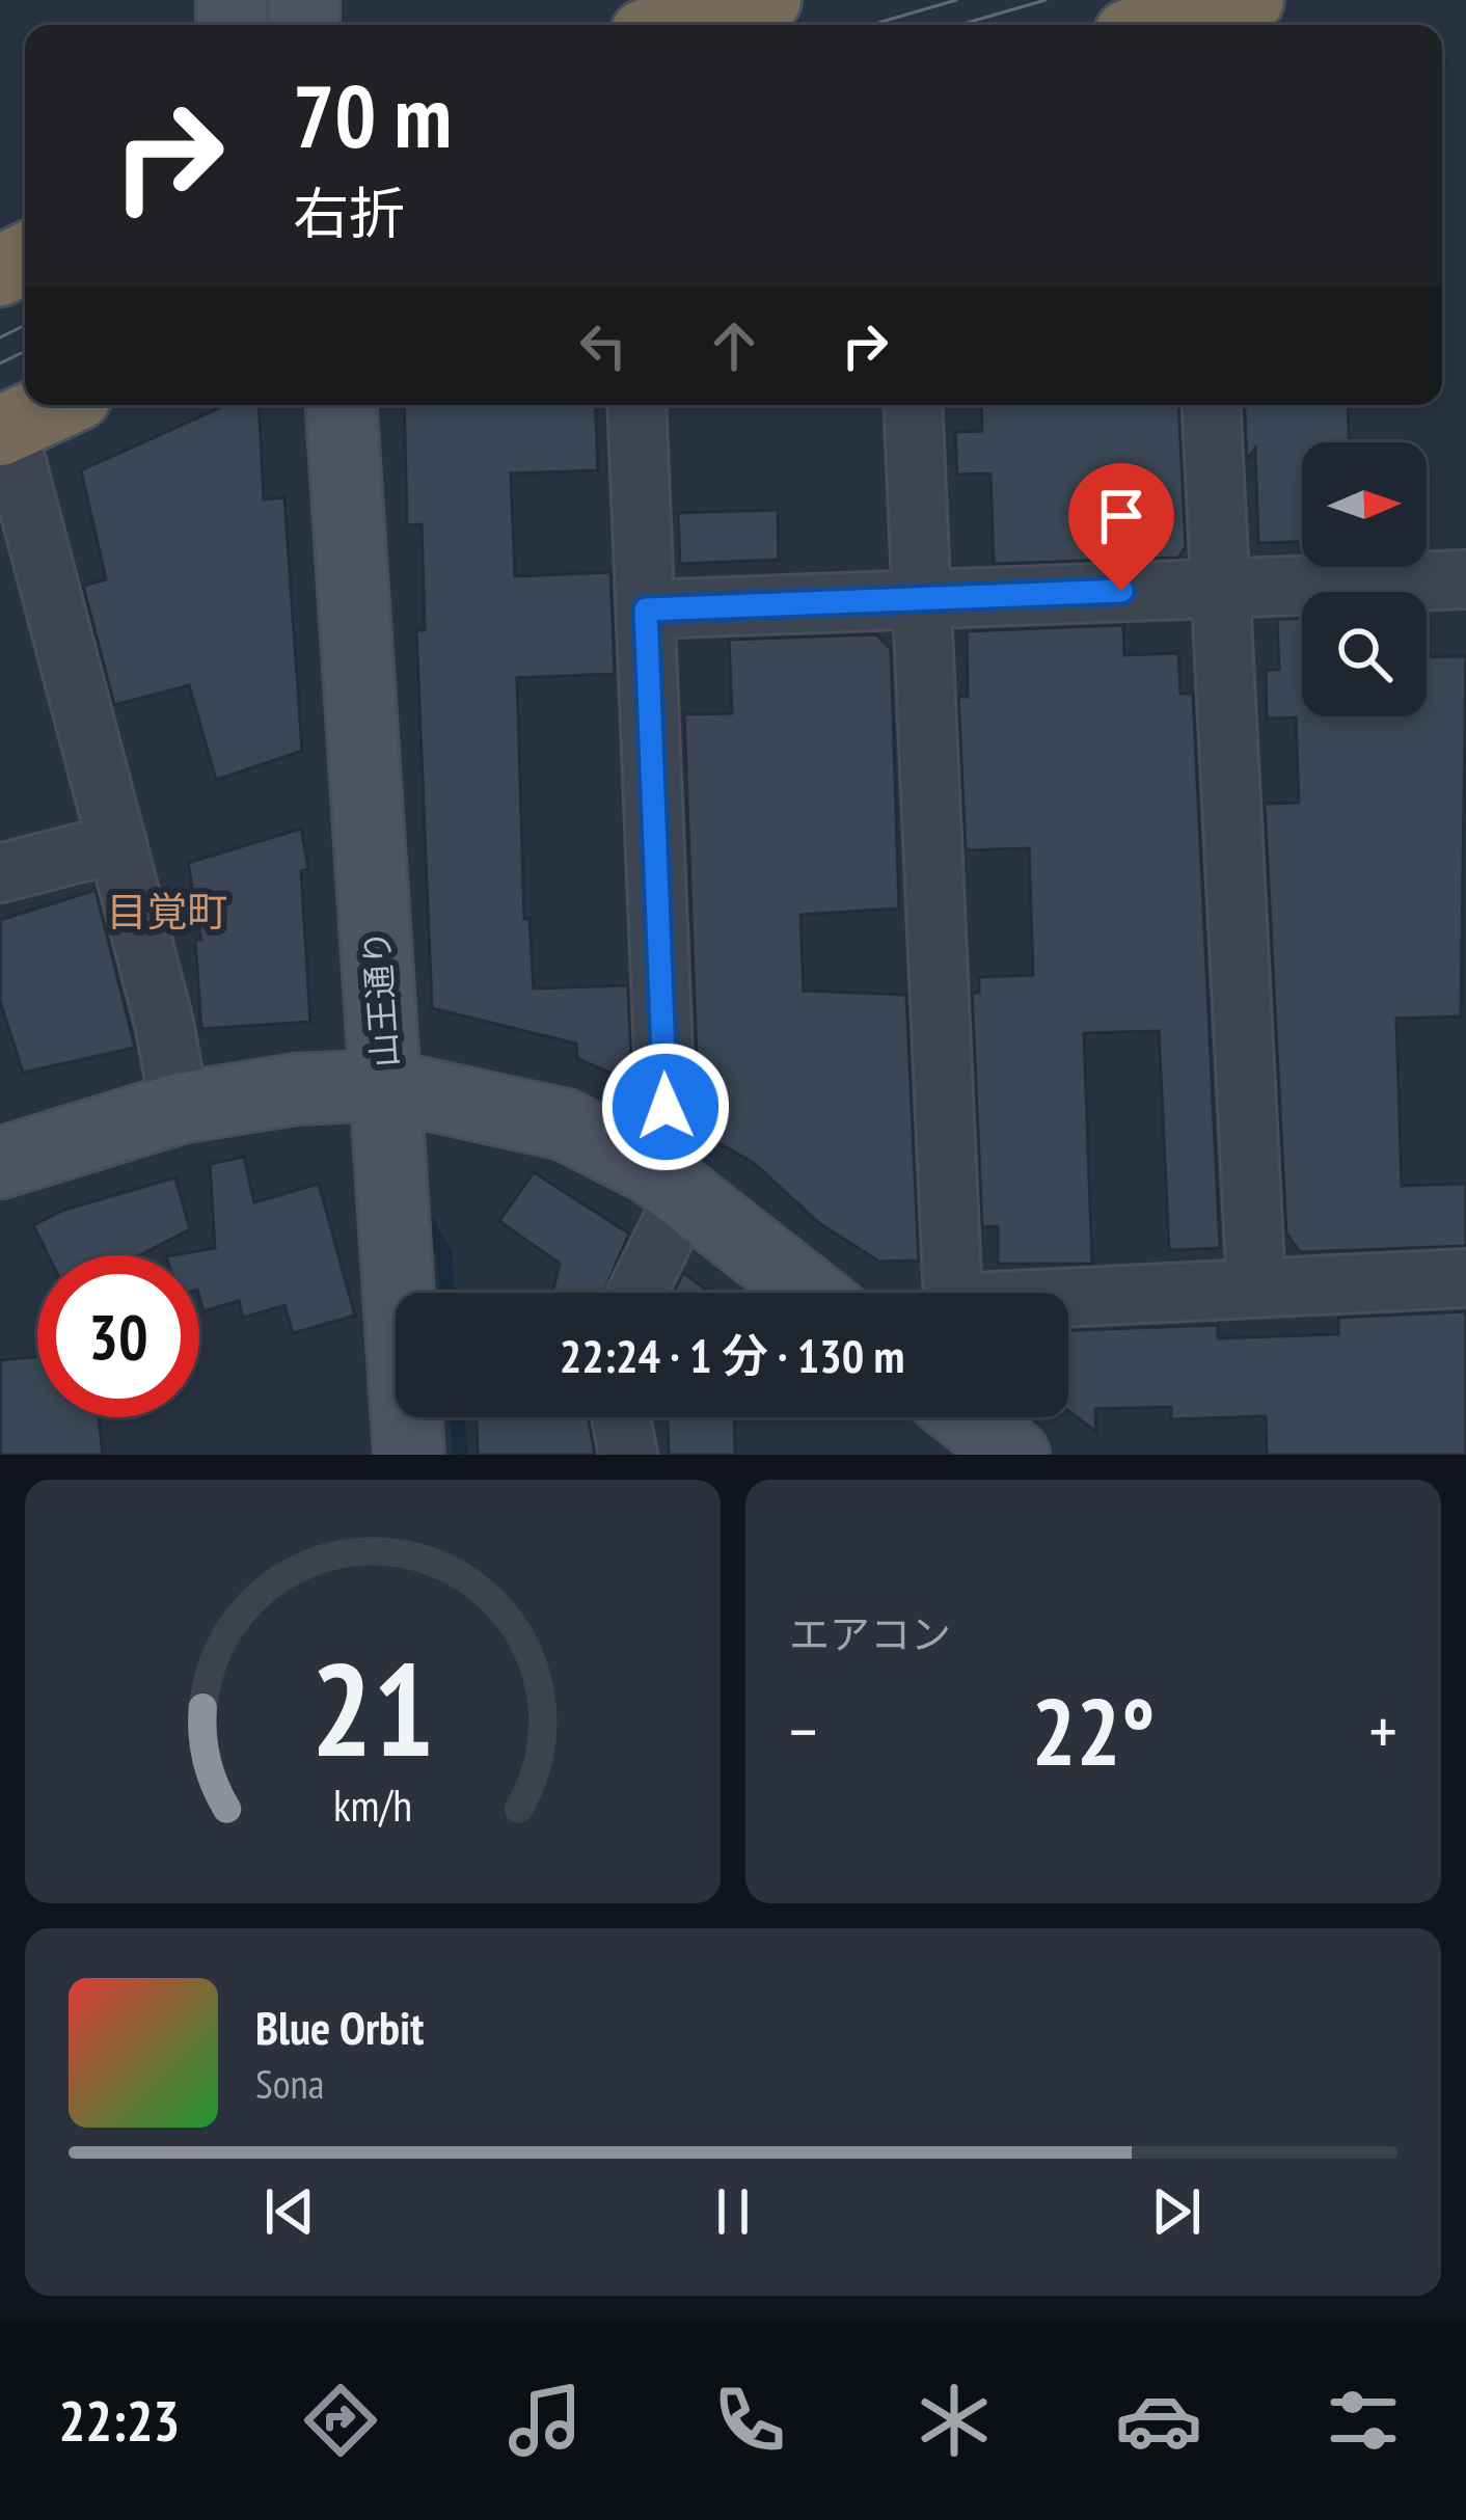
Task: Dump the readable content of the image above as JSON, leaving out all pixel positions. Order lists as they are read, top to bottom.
{
  "streets": {
    "street": ["山王通り"]
  },
  "districts": ["目覚町"],
  "north": "right",
  "page": {
    "turn": ["70 m", "右折"],
    "limit": "30",
    "trip": "22:24 · 1 分 · 130 m",
    "tile": "エアコン",
    "heat": ["−", "22°", "+"],
    "song": ["Blue Orbit", "Sona"],
    "tabs": "22:23",
    "gauge": ["21", "km/h"]
  }
}
